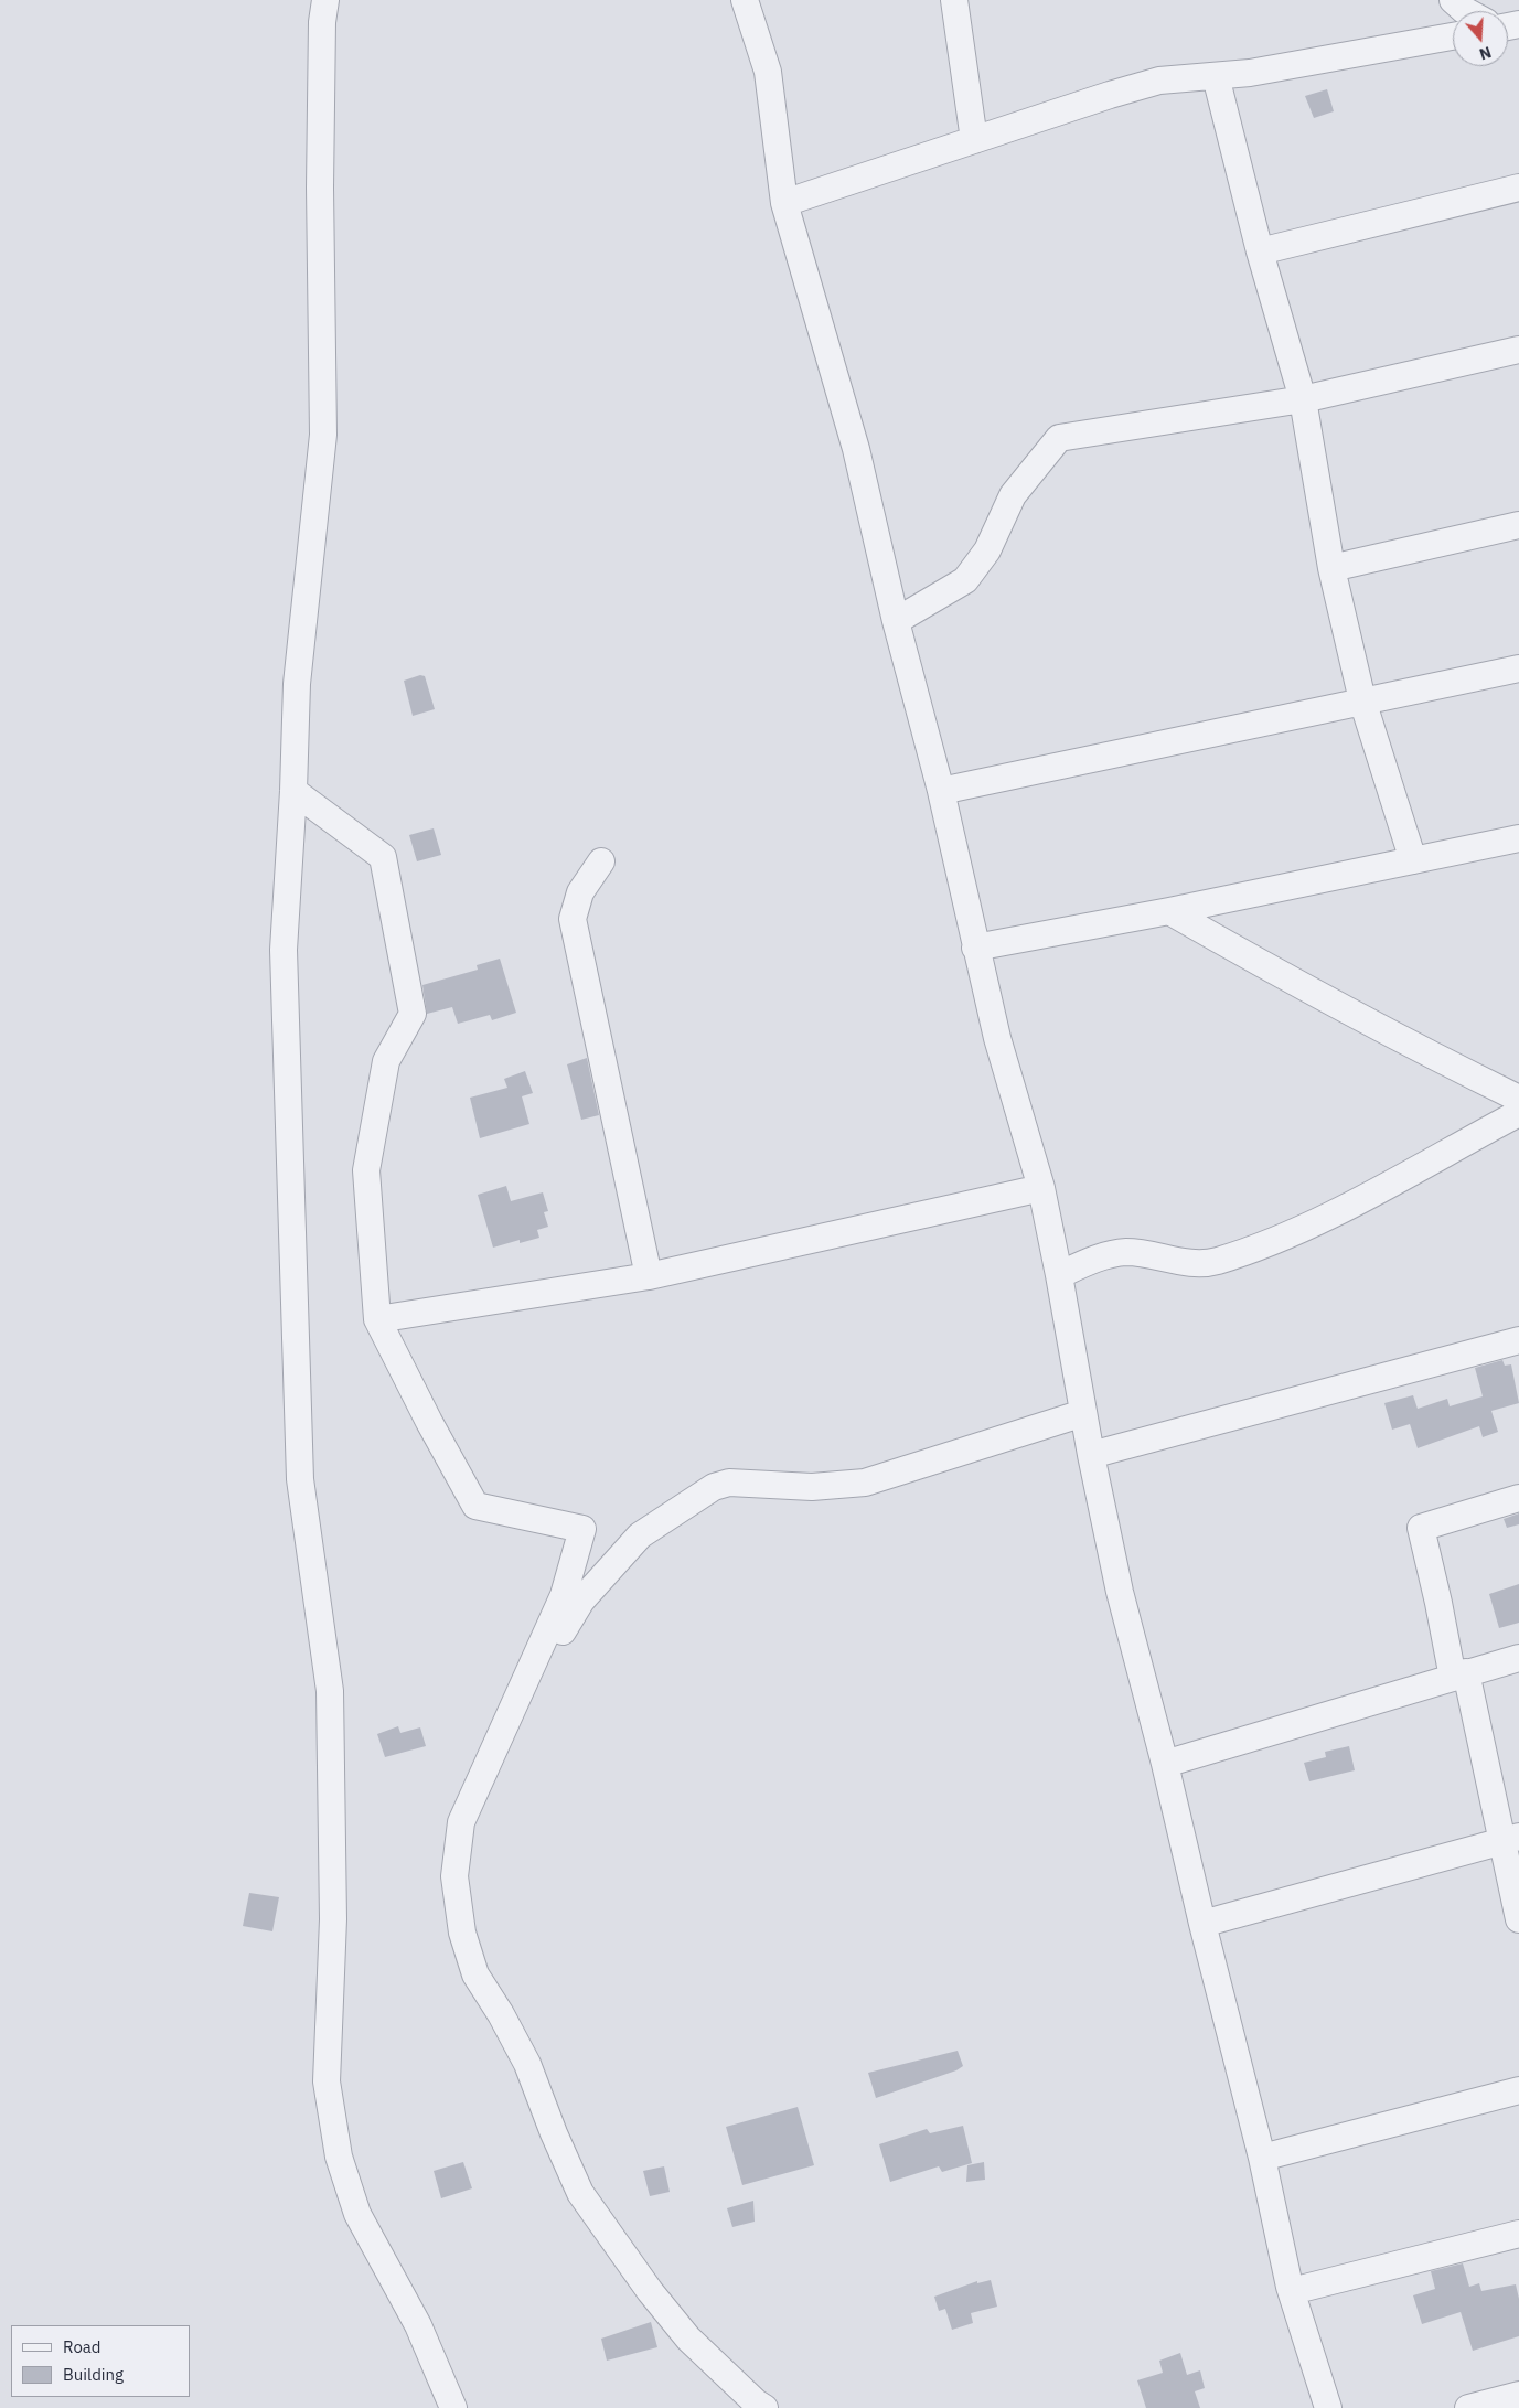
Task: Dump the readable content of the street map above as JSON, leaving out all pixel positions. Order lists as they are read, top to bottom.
{
  "legend": ["Road", "Building"],
  "north": "bottom"
}
